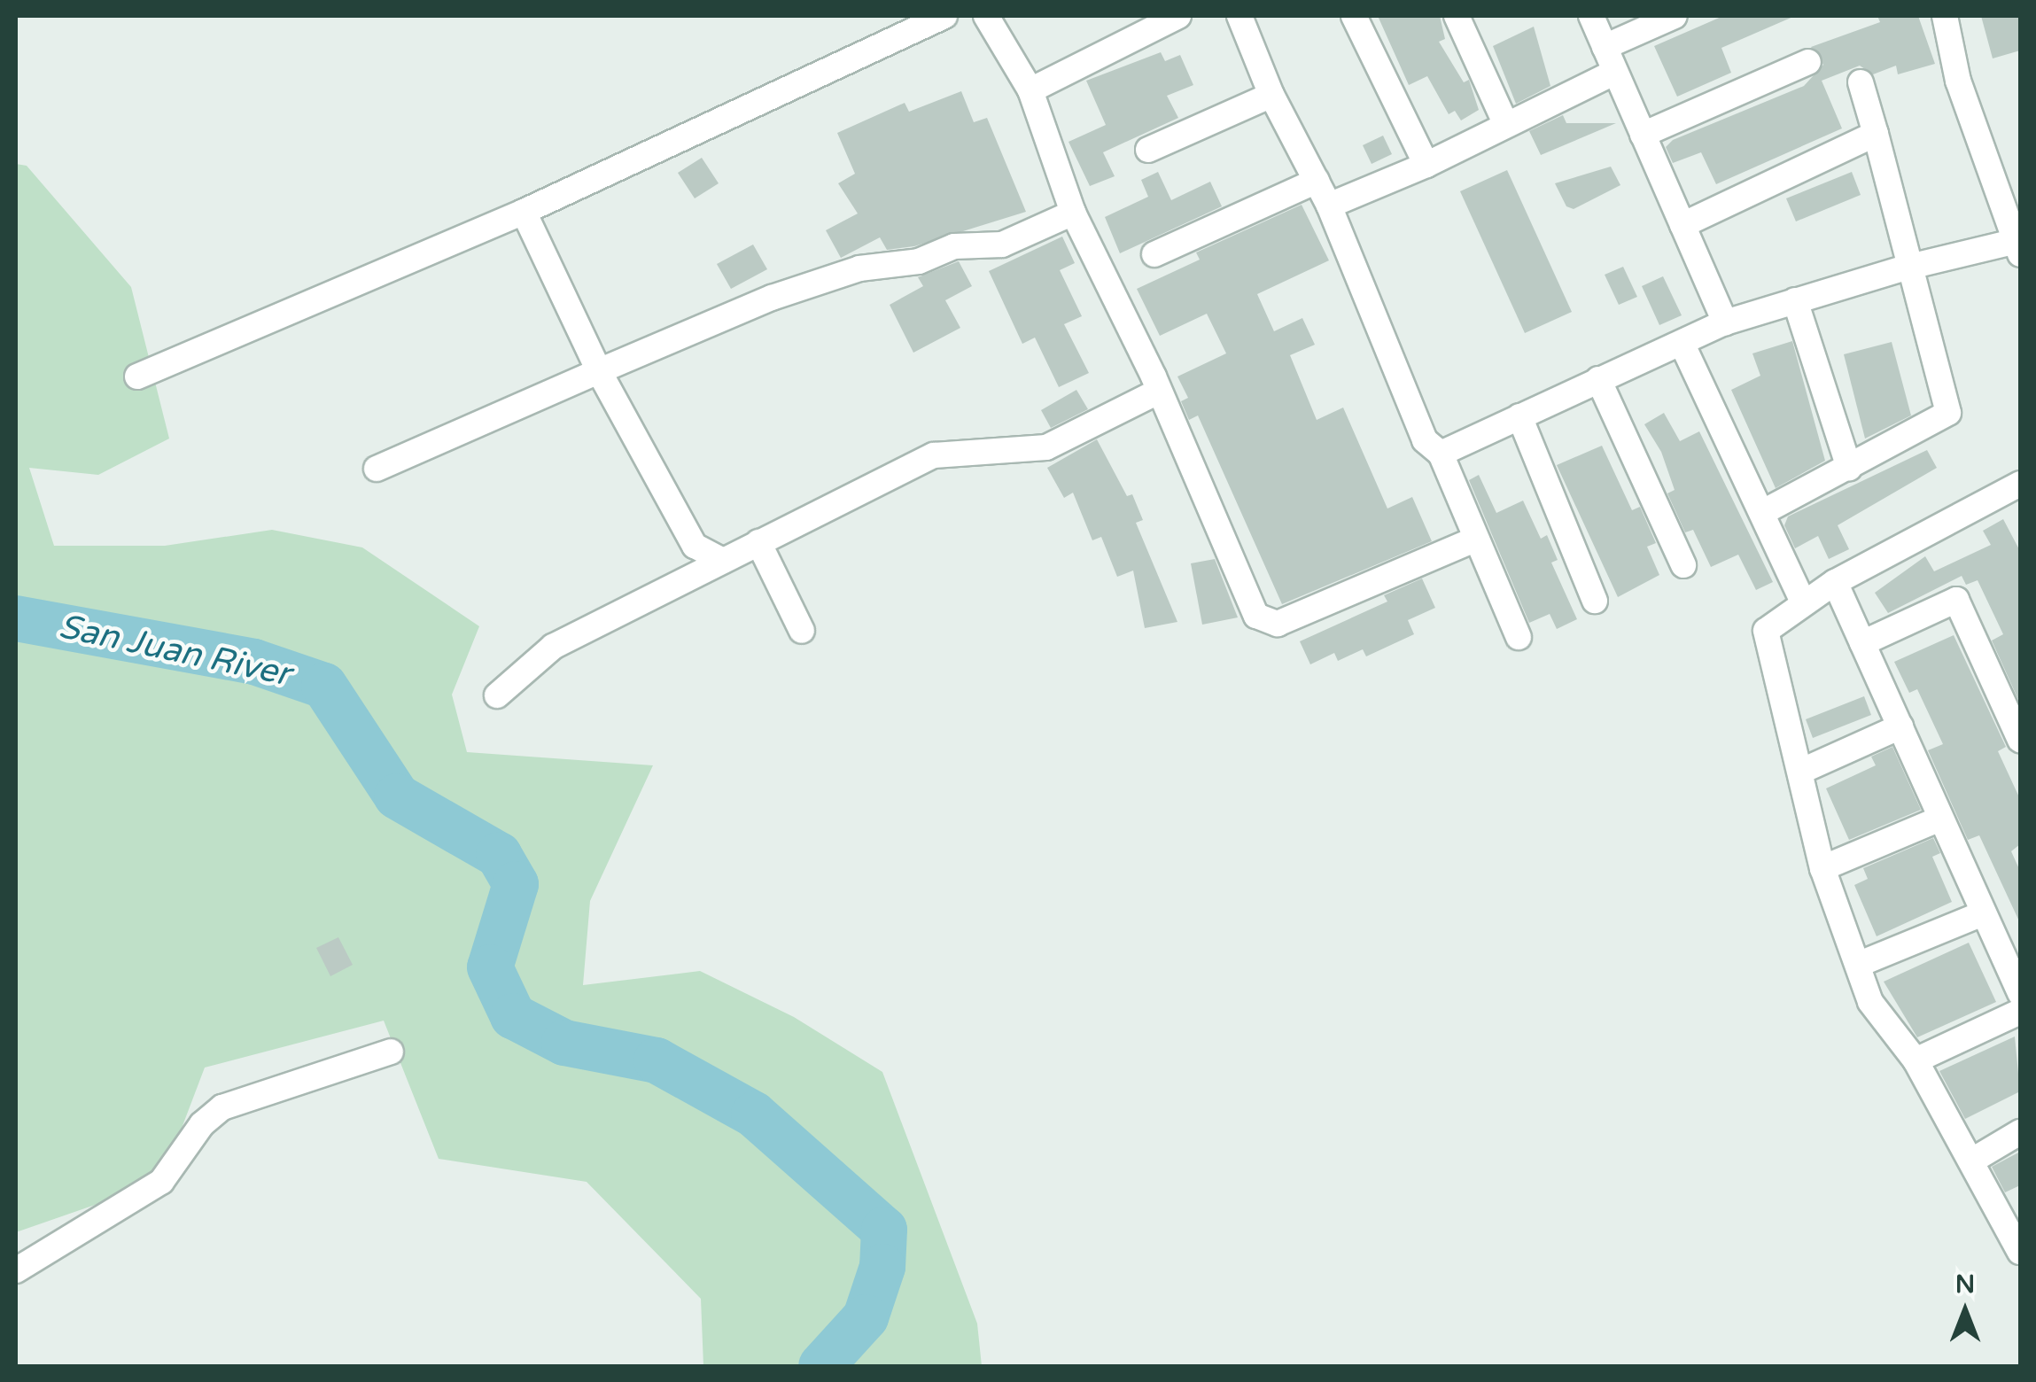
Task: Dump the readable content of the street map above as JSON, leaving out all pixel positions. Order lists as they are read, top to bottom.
{
  "water": ["San Juan River"],
  "north": "top"
}
